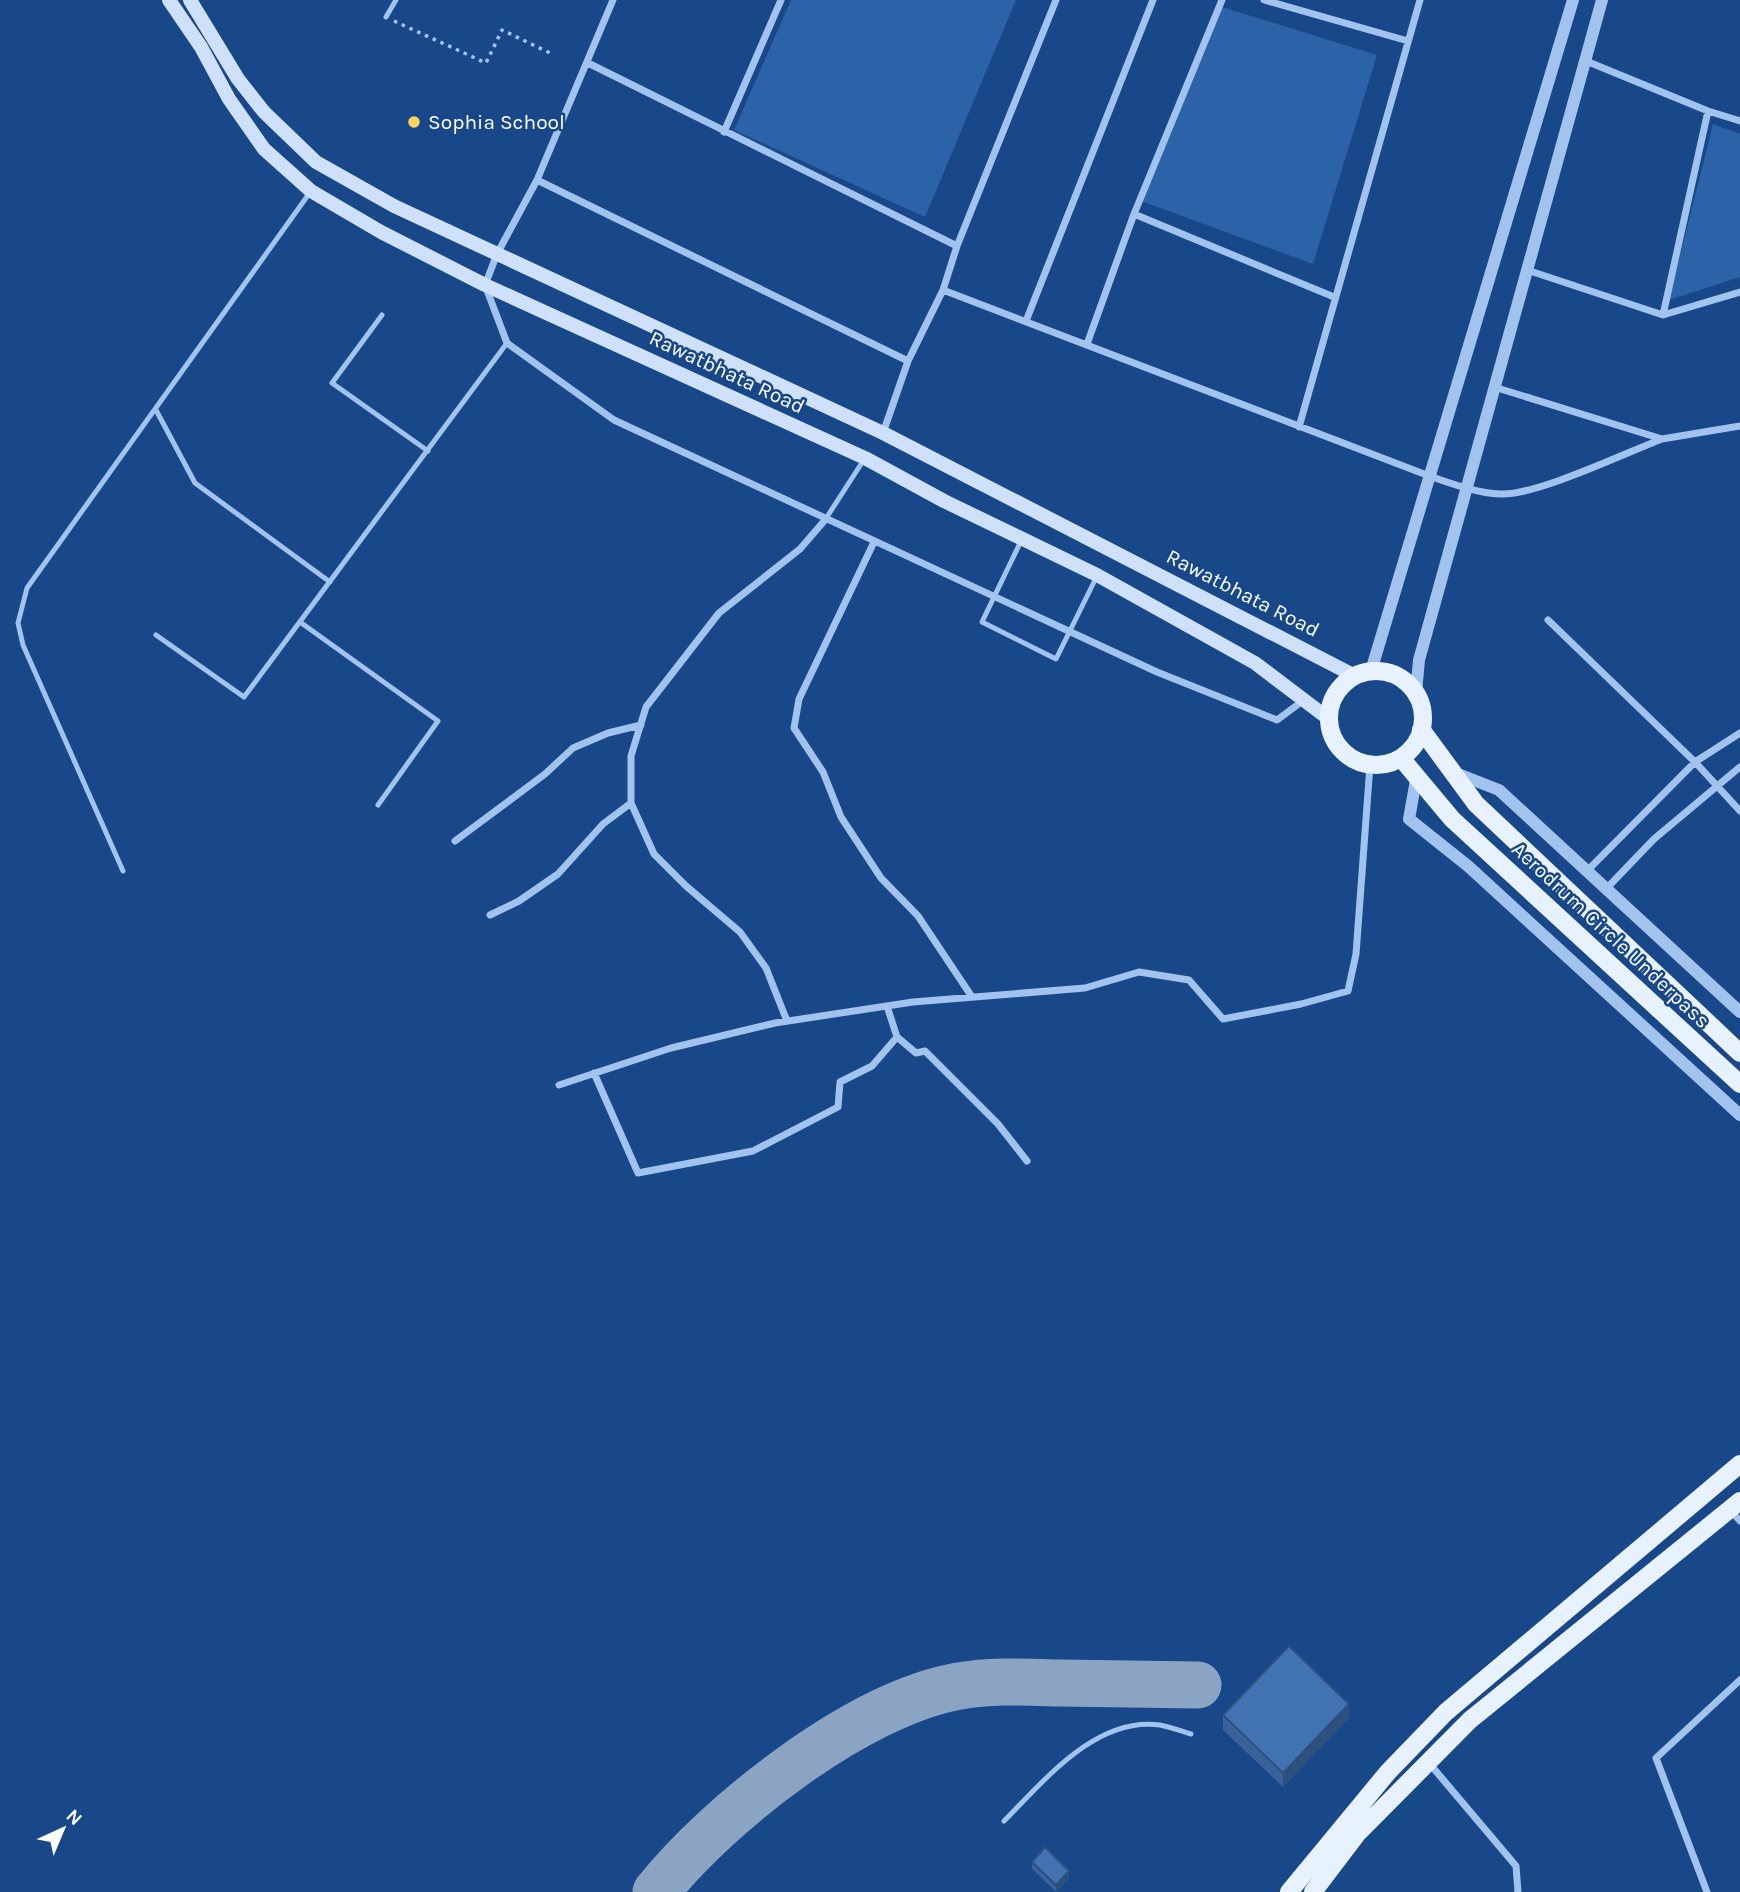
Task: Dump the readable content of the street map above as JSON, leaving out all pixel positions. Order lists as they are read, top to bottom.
{
  "streets": {
    "main road": ["Rawatbhata Road", "Aerodrum Circle Underpass"]
  },
  "crossings": [
    ["Rawatbhata Road", "Aerodrum Circle Underpass"]
  ],
  "places": ["Sophia School"],
  "north": "top right"
}
